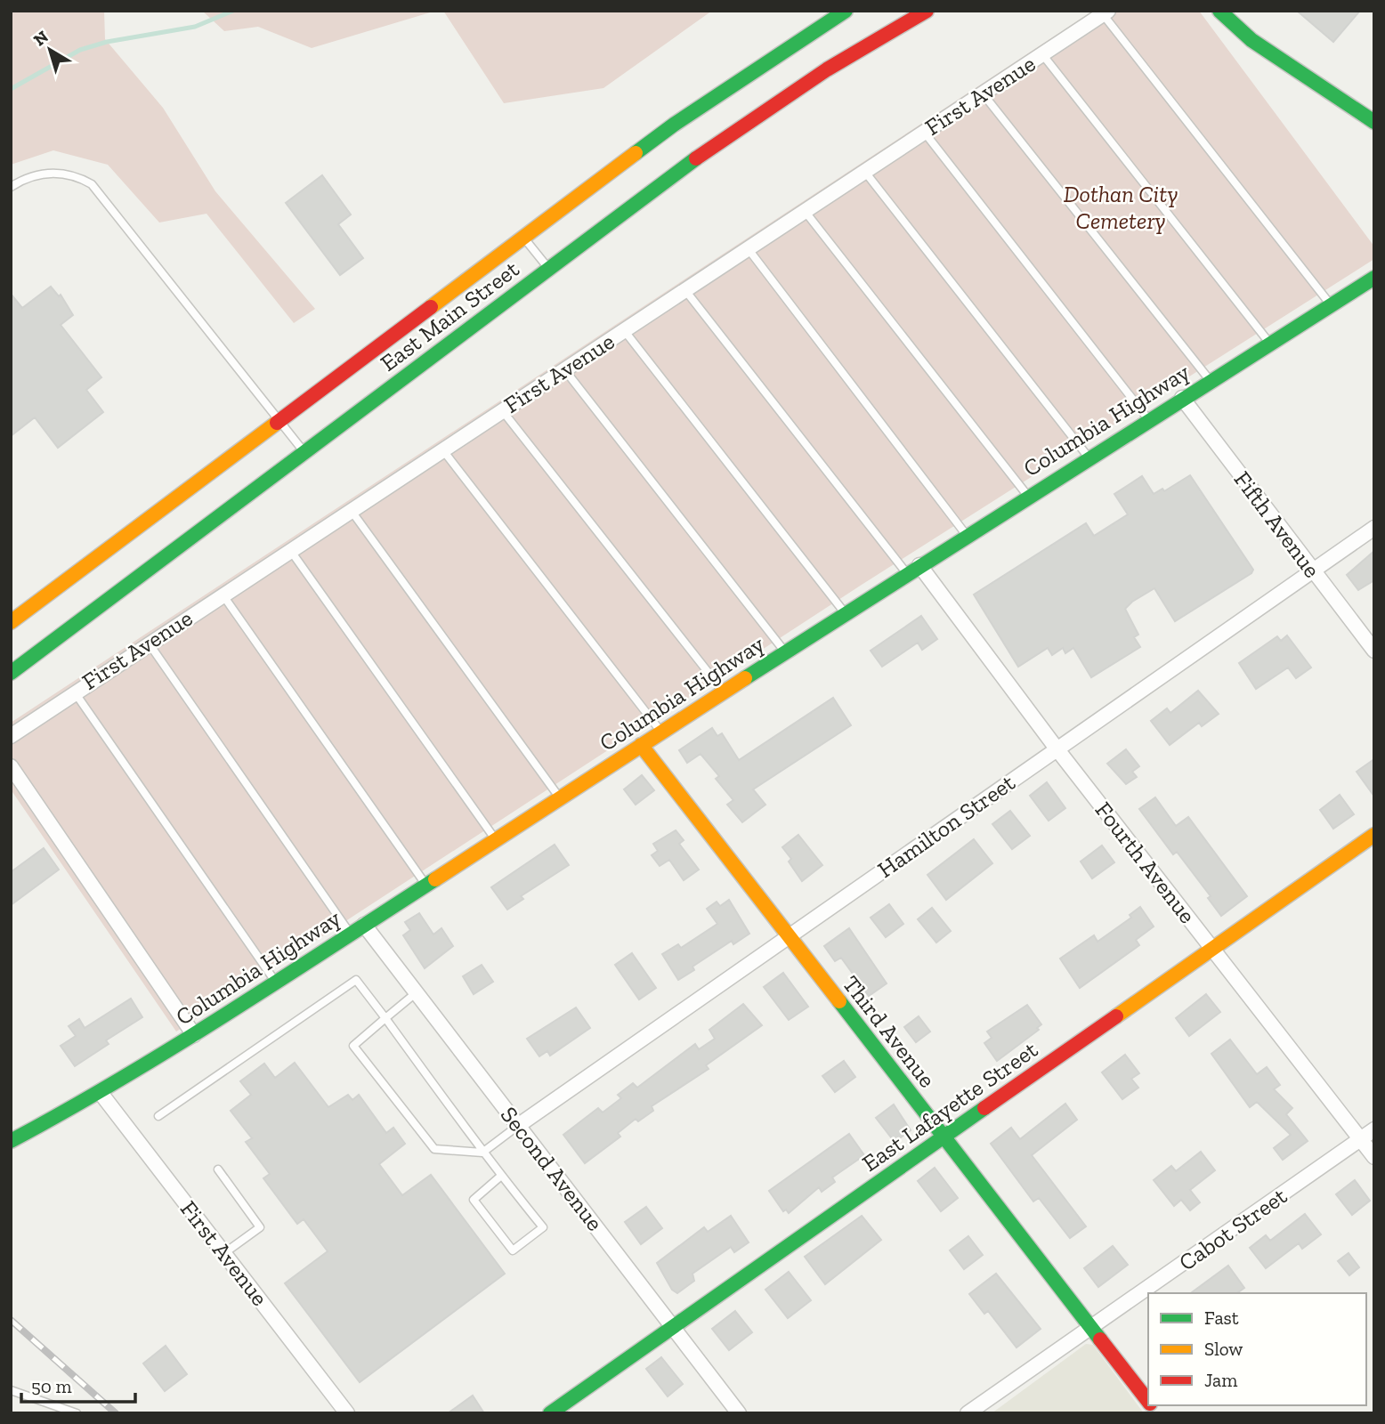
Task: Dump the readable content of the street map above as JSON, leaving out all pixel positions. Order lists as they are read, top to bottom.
{
  "streets": {
    "main road": [
      "East Main Street",
      "Columbia Highway",
      "Third Avenue",
      "East Lafayette Street"
    ],
    "street": [
      "First Avenue",
      "Fifth Avenue",
      "Hamilton Street",
      "Fourth Avenue",
      "Second Avenue",
      "Cabot Street"
    ]
  },
  "crossings": [
    ["First Avenue", "Columbia Highway"],
    ["Columbia Highway", "Fifth Avenue"],
    ["Columbia Highway", "Fourth Avenue"],
    ["Columbia Highway", "Third Avenue"],
    ["Columbia Highway", "Second Avenue"],
    ["Fifth Avenue", "Hamilton Street"],
    ["Hamilton Street", "Fourth Avenue"],
    ["Hamilton Street", "Third Avenue"],
    ["Hamilton Street", "Second Avenue"],
    ["Fourth Avenue", "East Lafayette Street"],
    ["Fourth Avenue", "Cabot Street"],
    ["Third Avenue", "East Lafayette Street"],
    ["Third Avenue", "Cabot Street"],
    ["East Lafayette Street", "Second Avenue"]
  ],
  "parks": ["Dothan City Cemetery"],
  "legend": ["Fast", "Slow", "Jam"],
  "scale_bar": "50 m",
  "north": "top left"
}
